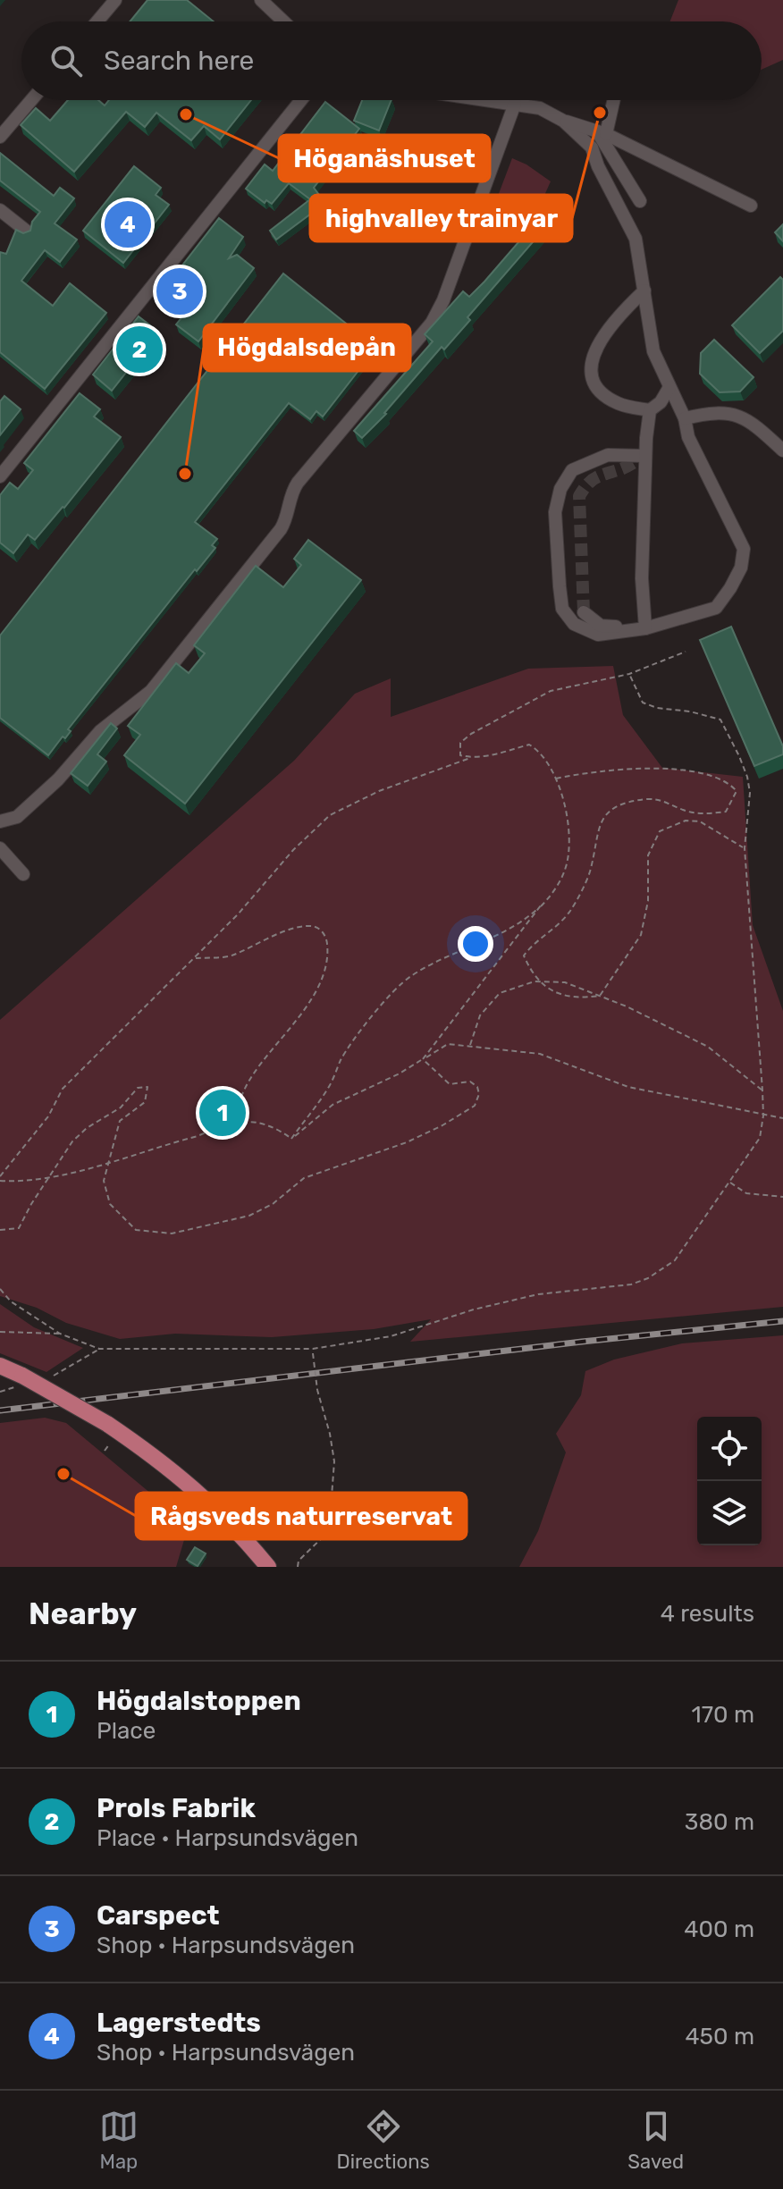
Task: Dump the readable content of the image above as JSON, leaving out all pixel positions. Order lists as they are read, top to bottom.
{
  "places": [
    "highvalley trainyar",
    "Höganäshuset",
    "Högdalsdepån",
    "Rågsveds naturreservat"
  ],
  "page": {
    "search": "Search here",
    "pins": [
      "4",
      "3",
      "2",
      "1"
    ],
    "heading": ["Nearby", "4 results"],
    "list": [
      {
        "mark": "1",
        "name": "Högdalstoppen",
        "note": "Place",
        "value": "170 m"
      },
      {
        "mark": "2",
        "name": "Prols Fabrik",
        "note": "Place · Harpsundsvägen",
        "value": "380 m"
      },
      {
        "mark": "3",
        "name": "Carspect",
        "note": "Shop · Harpsundsvägen",
        "value": "400 m"
      },
      {
        "mark": "4",
        "name": "Lagerstedts",
        "note": "Shop · Harpsundsvägen",
        "value": "450 m"
      }
    ],
    "nav": ["Map", "Directions", "Saved"]
  }
}
